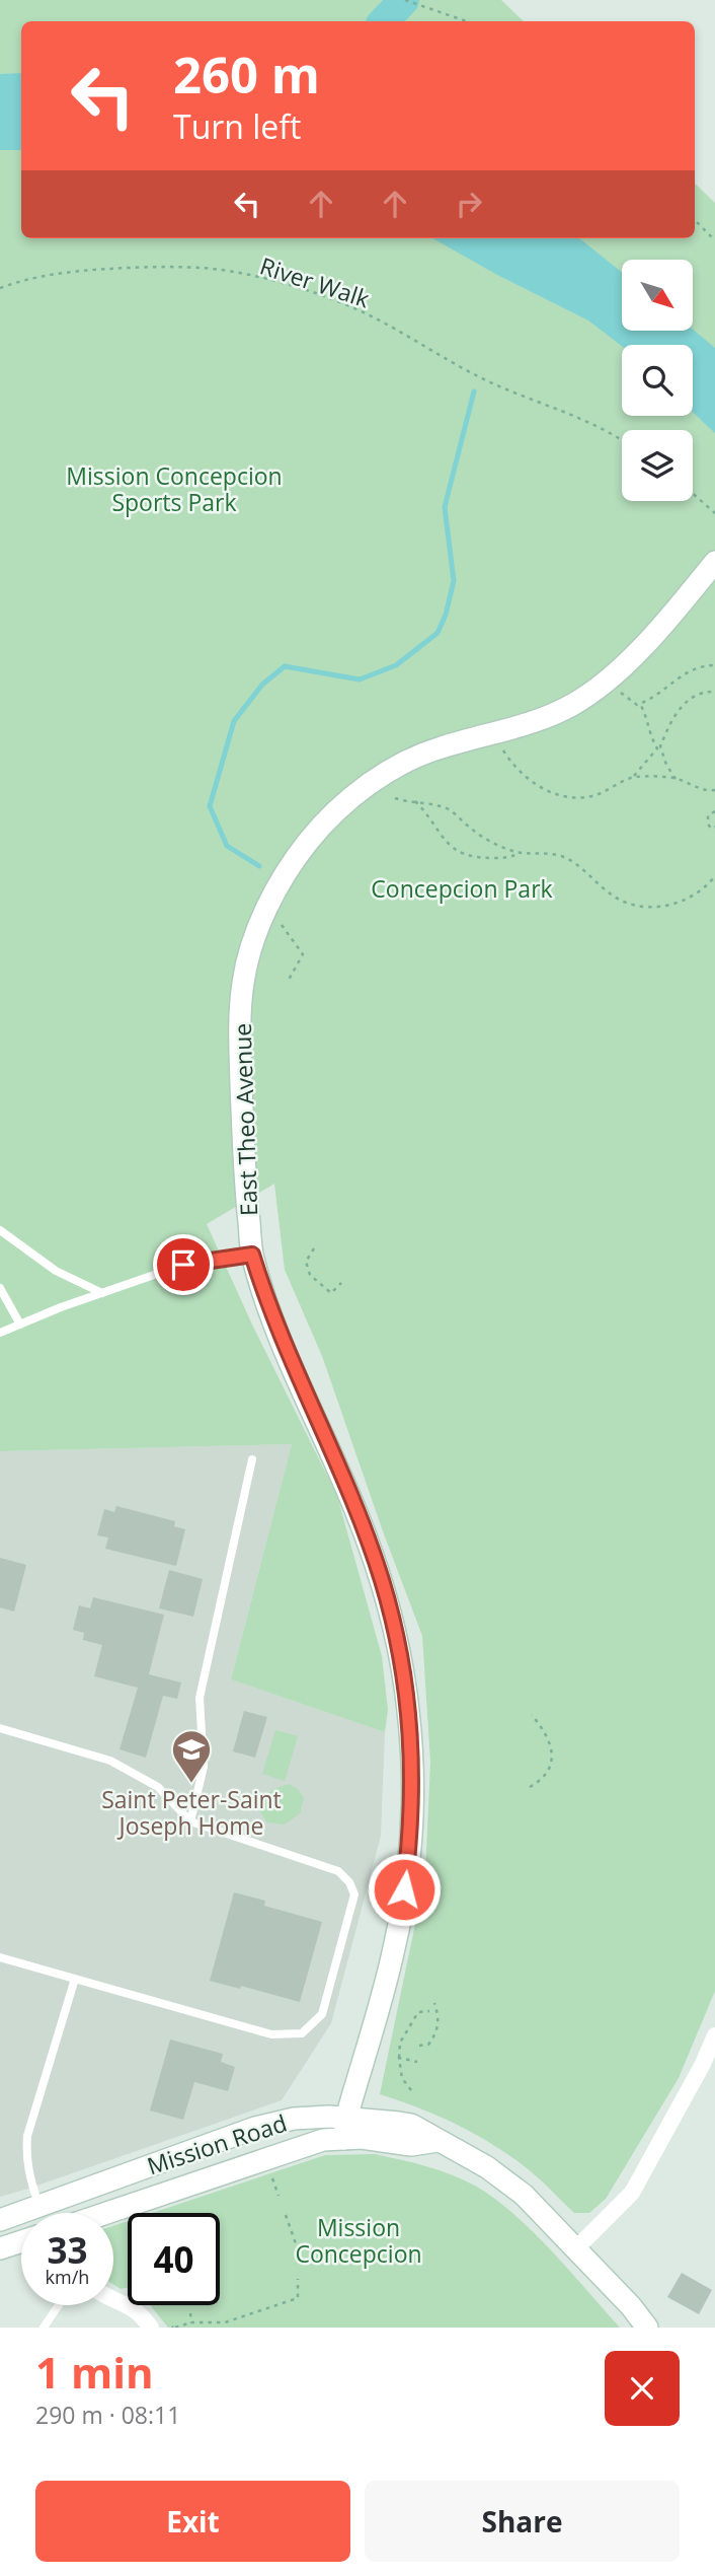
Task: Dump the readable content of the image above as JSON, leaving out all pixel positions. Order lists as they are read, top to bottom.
{
  "streets": {
    "street": ["East Theo Avenue", "Mission Road"],
    "path": ["River Walk"]
  },
  "crossings": [
    ["East Theo Avenue", "Mission Road"]
  ],
  "parks": ["Mission Concepcion Sports Park", "Concepcion Park", "Mission Concepcion"],
  "places": {
    "school or university": ["Saint Peter-Saint Joseph Home"]
  },
  "north": "bottom right",
  "page": {
    "turn": ["260 m", "Turn left"],
    "speed": "33 km/h",
    "limit": "40",
    "heading": ["1 min", "290 m · 08:11"],
    "buttons": ["Exit", "Share"]
  }
}
